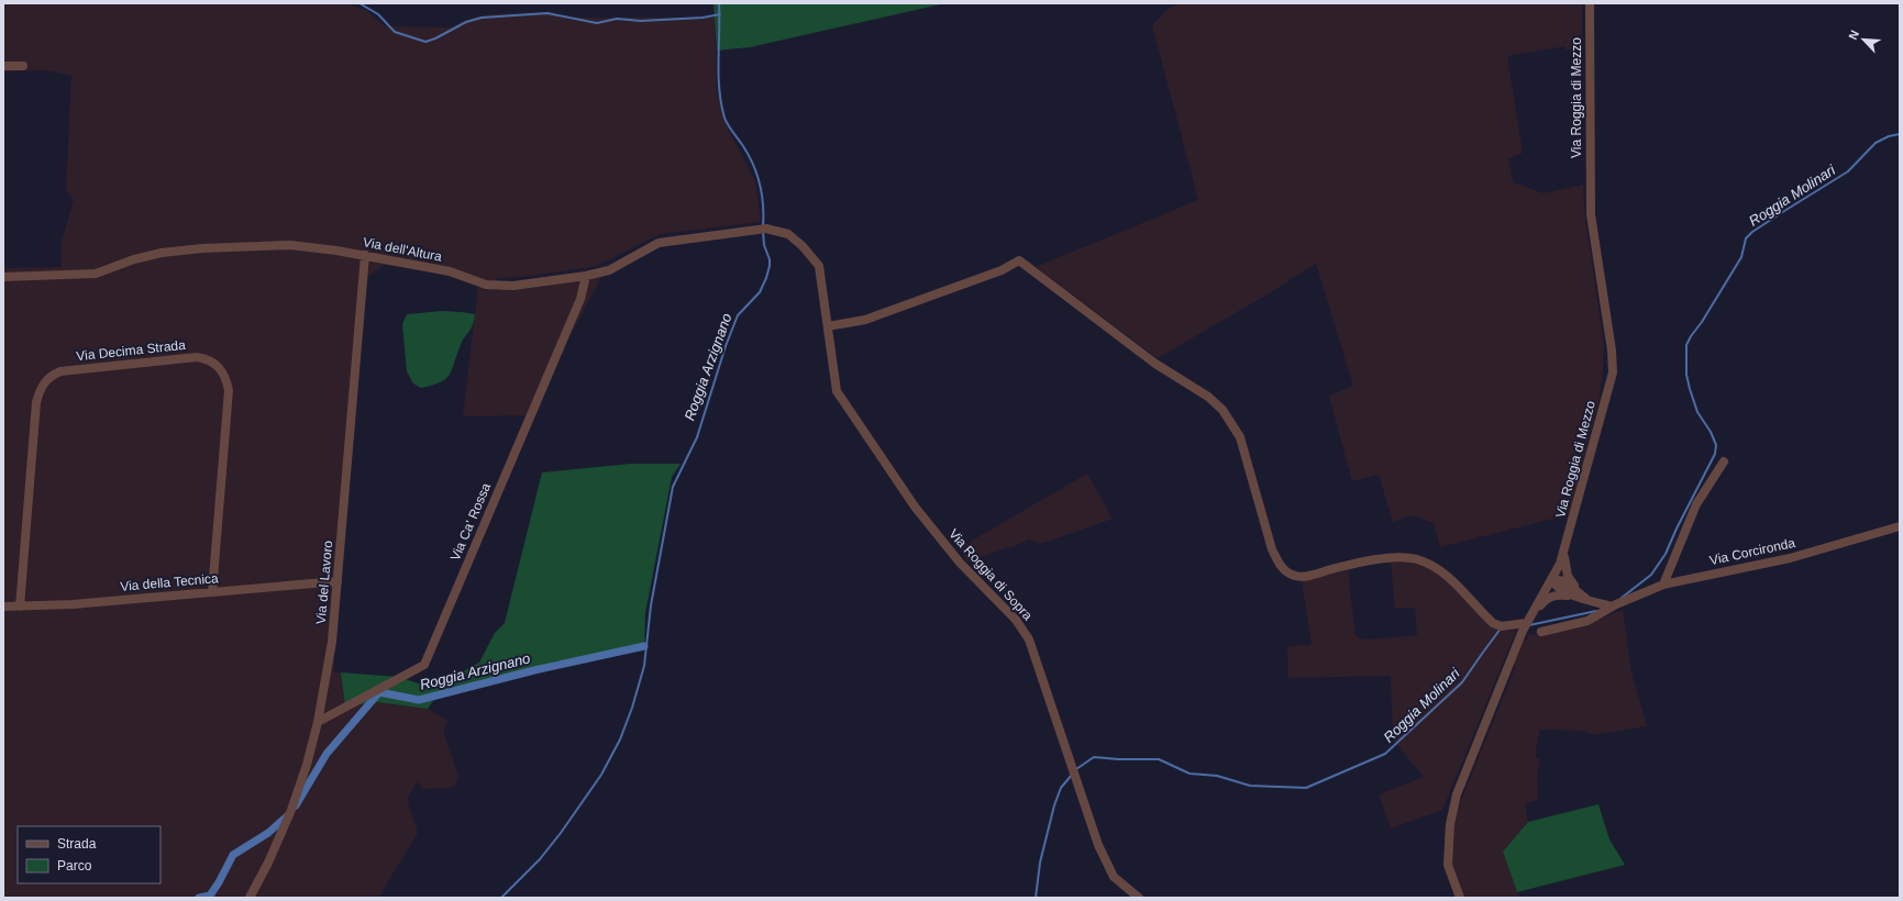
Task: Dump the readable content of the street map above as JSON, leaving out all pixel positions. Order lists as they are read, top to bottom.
{
  "streets": {
    "street": [
      "Via Roggia di Mezzo",
      "Via dell'Altura",
      "Via Decima Strada",
      "Via Ca' Rossa",
      "Via Corcironda",
      "Via Roggia di Sopra",
      "Via della Tecnica",
      "Via del Lavoro"
    ]
  },
  "crossings": [
    ["Via dell'Altura", "Via Ca' Rossa"],
    ["Via dell'Altura", "Via Roggia di Sopra"],
    ["Via dell'Altura", "Via del Lavoro"],
    ["Via Decima Strada", "Via della Tecnica"],
    ["Via Ca' Rossa", "Via del Lavoro"],
    ["Via della Tecnica", "Via del Lavoro"]
  ],
  "water": ["Roggia Molinari", "Roggia Arzignano"],
  "legend": ["Strada", "Parco"],
  "north": "top left"
}
